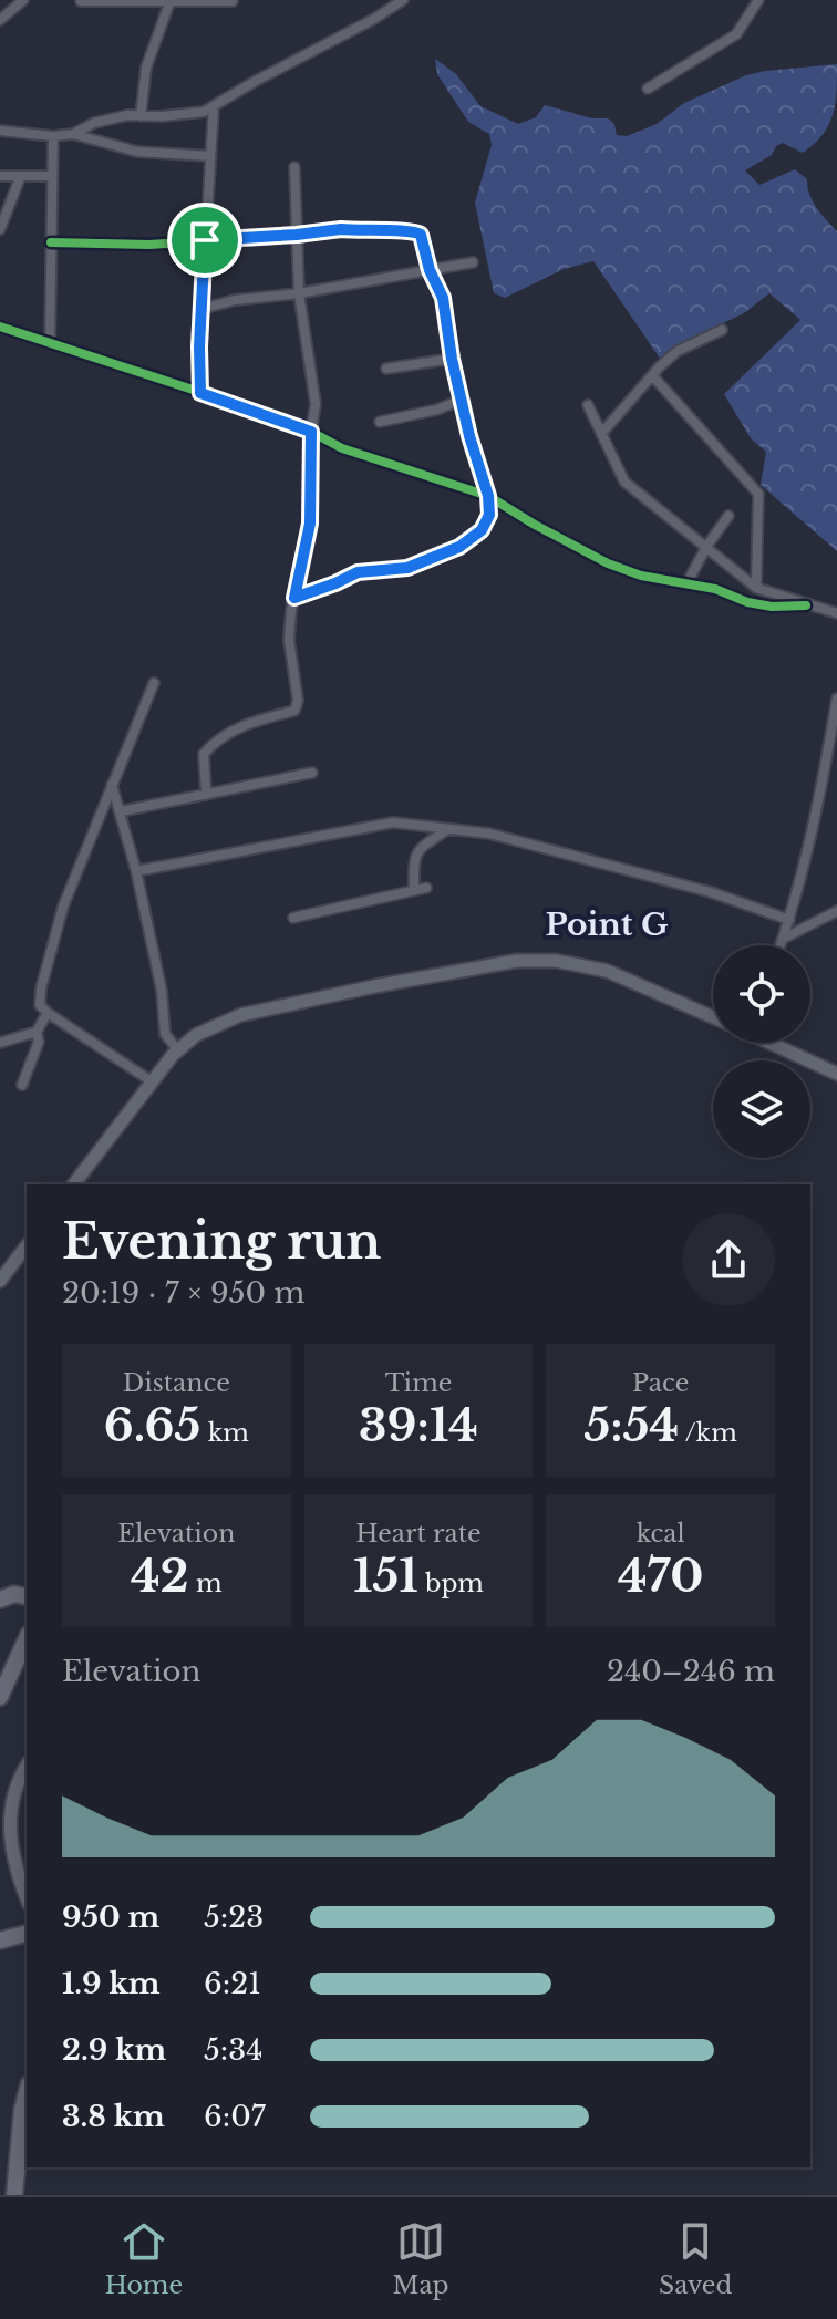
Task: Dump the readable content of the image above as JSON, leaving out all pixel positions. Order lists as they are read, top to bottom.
{
  "districts": ["Point G"],
  "page": {
    "heading": ["Evening run", "20:19 · 7 × 950 m"],
    "stats": [
      ["Distance", "6.65 km"],
      ["Time", "39:14"],
      ["Pace", "5:54 /km"],
      ["Elevation", "42 m"],
      ["Heart rate", "151 bpm"],
      ["kcal", "470"]
    ],
    "chart": ["Elevation", "240–246 m"],
    "list": [
      {
        "name": "950 m",
        "note": "5:23"
      },
      {
        "name": "1.9 km",
        "note": "6:21"
      },
      {
        "name": "2.9 km",
        "note": "5:34"
      },
      {
        "name": "3.8 km",
        "note": "6:07"
      }
    ],
    "tabs": ["Home", "Map", "Saved"]
  }
}
